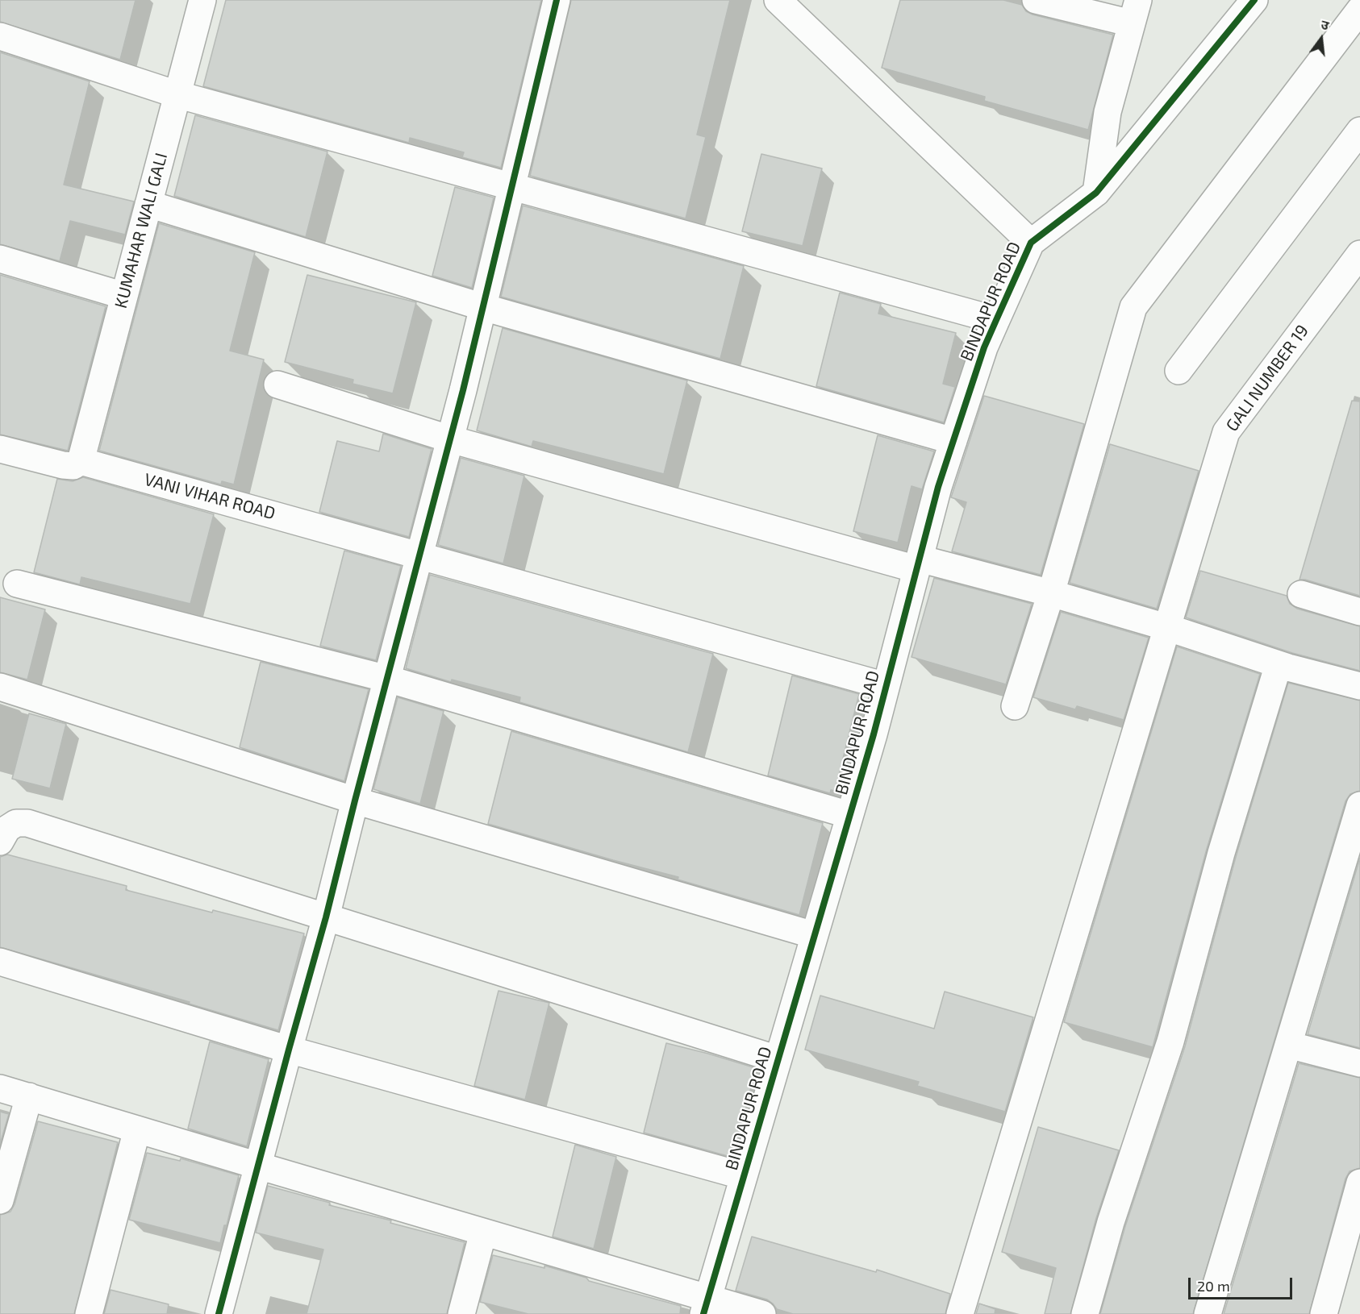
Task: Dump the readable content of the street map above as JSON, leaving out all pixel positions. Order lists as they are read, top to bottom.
{
  "streets": {
    "street": [
      "KUMAHAR WALI GALI",
      "BINDAPUR ROAD",
      "GALI NUMBER 19",
      "VANI VIHAR ROAD"
    ]
  },
  "crossings": [
    ["KUMAHAR WALI GALI", "VANI VIHAR ROAD"],
    ["BINDAPUR ROAD", "VANI VIHAR ROAD"]
  ],
  "scale_bar": "20 m",
  "north": "top"
}
